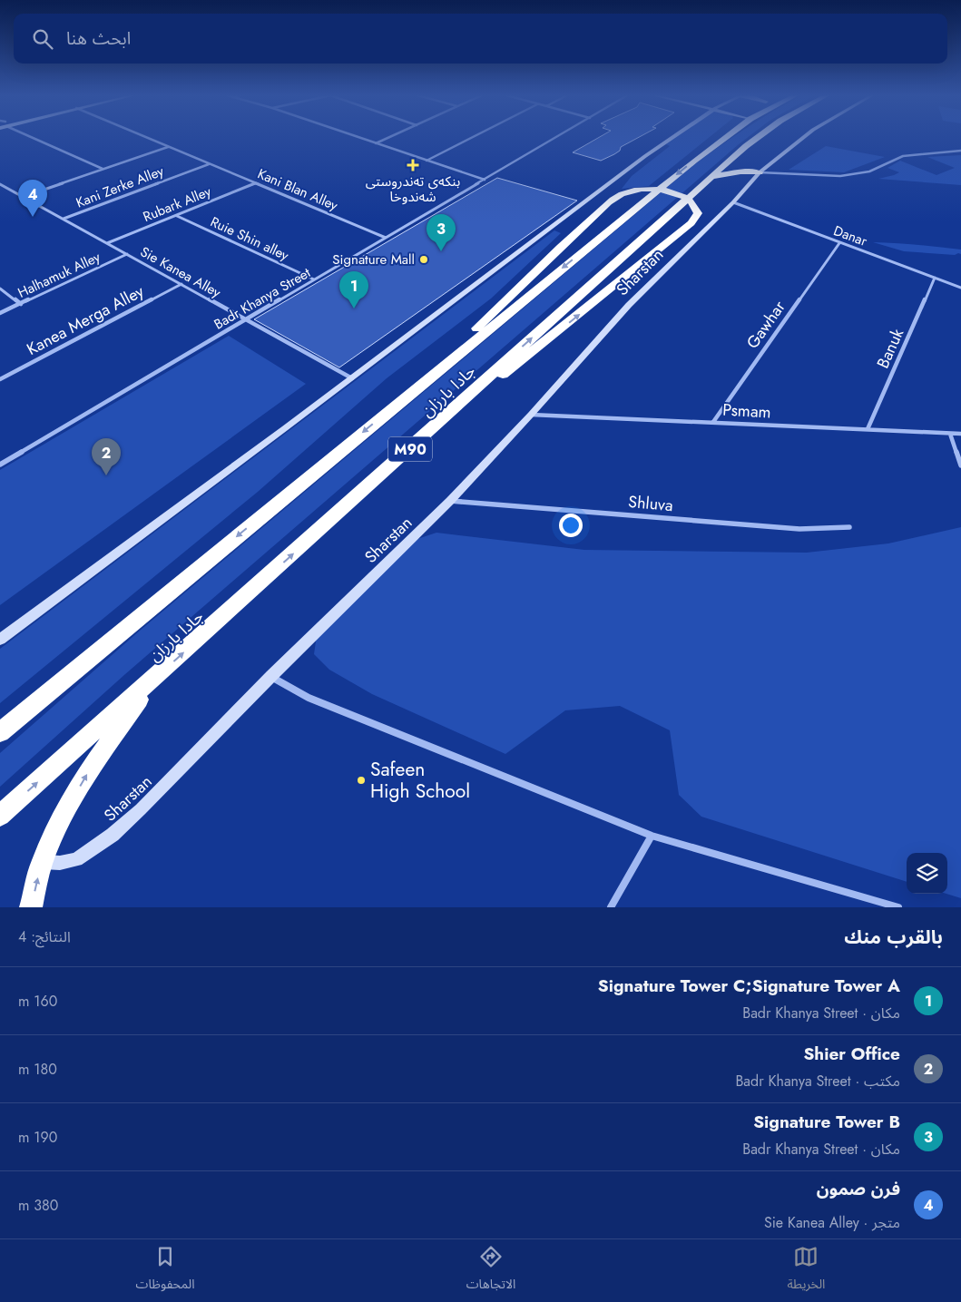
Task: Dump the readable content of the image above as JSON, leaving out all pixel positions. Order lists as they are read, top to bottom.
{
  "streets": {
    "highway": ["جادا بارزان", "M90"],
    "main road": ["Sharstan"],
    "street": [
      "Kani Zerke Alley",
      "Kani Blan Alley",
      "Rubark Alley",
      "Danar",
      "Ruie Shin alley",
      "Sie Kanea Alley",
      "Halhamuk Alley",
      "Badr Khanya Street",
      "Kanea Merga Alley",
      "Gawhar",
      "Banuk",
      "Psmam",
      "Shluva"
    ]
  },
  "crossings": [
    ["Kani Zerke Alley", "Kani Blan Alley"],
    ["Kani Zerke Alley", "Sie Kanea Alley"],
    ["Kani Blan Alley", "Rubark Alley"],
    ["Kani Blan Alley", "Badr Khanya Street"],
    ["Rubark Alley", "Ruie Shin alley"],
    ["Rubark Alley", "Sie Kanea Alley"],
    ["Danar", "Sharstan"],
    ["Danar", "Gawhar"],
    ["Danar", "Banuk"],
    ["Ruie Shin alley", "Badr Khanya Street"],
    ["Sie Kanea Alley", "Halhamuk Alley"],
    ["Sie Kanea Alley", "Badr Khanya Street"],
    ["Sie Kanea Alley", "Kanea Merga Alley"],
    ["Sharstan", "Psmam"],
    ["Sharstan", "Shluva"],
    ["Gawhar", "Psmam"],
    ["Banuk", "Psmam"]
  ],
  "places": {
    "health": ["بنکەی تەندروستی شەندوخا"],
    "other": ["Signature Mall", "Safeen High School"]
  },
  "page": {
    "search": "ابحث هنا",
    "pins": [
      "4",
      "3",
      "1",
      "2"
    ],
    "heading": ["بالقرب منك", "النتائج: 4"],
    "list": [
      {
        "mark": "1",
        "name": "Signature Tower C;Signature Tower A",
        "note": "مكان · Badr Khanya Street",
        "value": "160 m"
      },
      {
        "mark": "2",
        "name": "Shier Office",
        "note": "مكتب · Badr Khanya Street",
        "value": "180 m"
      },
      {
        "mark": "3",
        "name": "Signature Tower B",
        "note": "مكان · Badr Khanya Street",
        "value": "190 m"
      },
      {
        "mark": "4",
        "name": "فرن صمون",
        "note": "متجر · Sie Kanea Alley",
        "value": "380 m"
      }
    ],
    "nav": ["الخريطة", "الاتجاهات", "المحفوظات"]
  }
}
